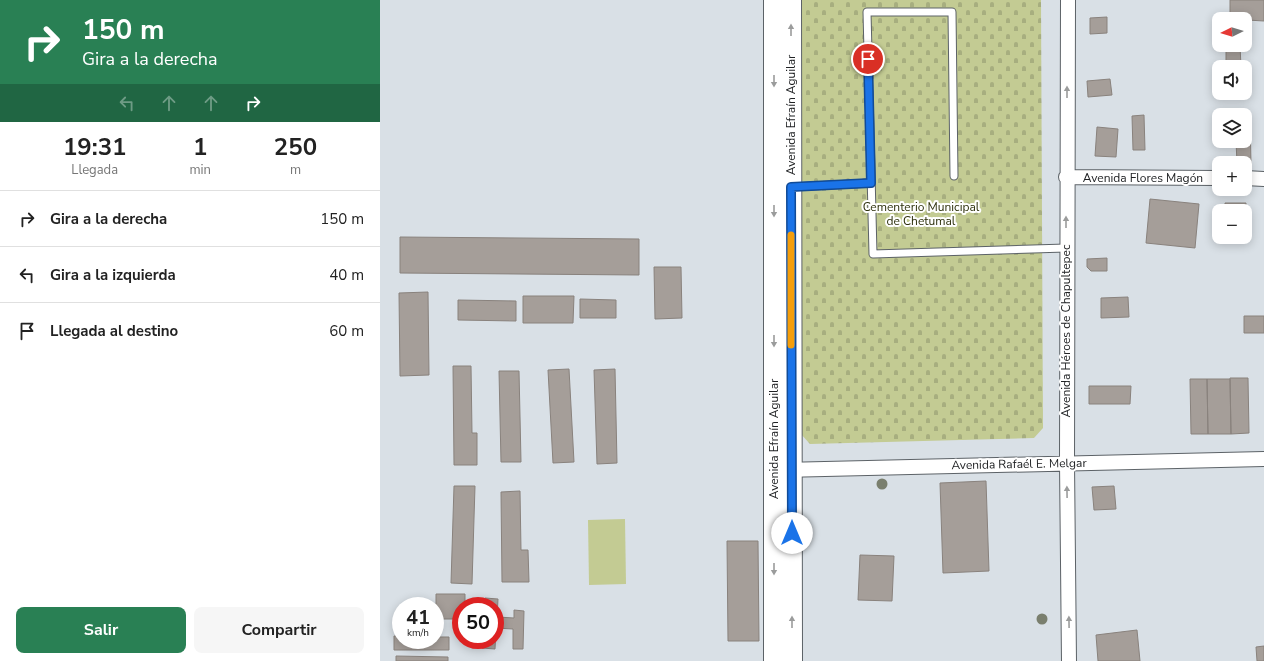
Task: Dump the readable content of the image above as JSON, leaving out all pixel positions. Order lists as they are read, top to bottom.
{
  "streets": {
    "main road": ["Avenida Efraín Aguilar"],
    "street": ["Avenida Flores Magón", "Avenida Héroes de Chapultepec", "Avenida Rafaél E. Melgar"]
  },
  "crossings": [
    ["Avenida Efraín Aguilar", "Avenida Rafaél E. Melgar"],
    ["Avenida Flores Magón", "Avenida Héroes de Chapultepec"],
    ["Avenida Héroes de Chapultepec", "Avenida Rafaél E. Melgar"]
  ],
  "one_way": ["Avenida Héroes de Chapultepec"],
  "parks": ["Cementerio Municipal de Chetumal"],
  "north": "left",
  "page": {
    "turn": ["150 m", "Gira a la derecha"],
    "map_buttons": ["+", "−"],
    "eta": [
      "19:31",
      "Llegada",
      "1",
      "min",
      "250",
      "m"
    ],
    "list": [
      {
        "name": "Gira a la derecha",
        "value": "150 m"
      },
      {
        "name": "Gira a la izquierda",
        "value": "40 m"
      },
      {
        "name": "Llegada al destino",
        "value": "60 m"
      }
    ],
    "speed": "41 km/h",
    "limit": "50",
    "buttons": ["Salir", "Compartir"]
  }
}
